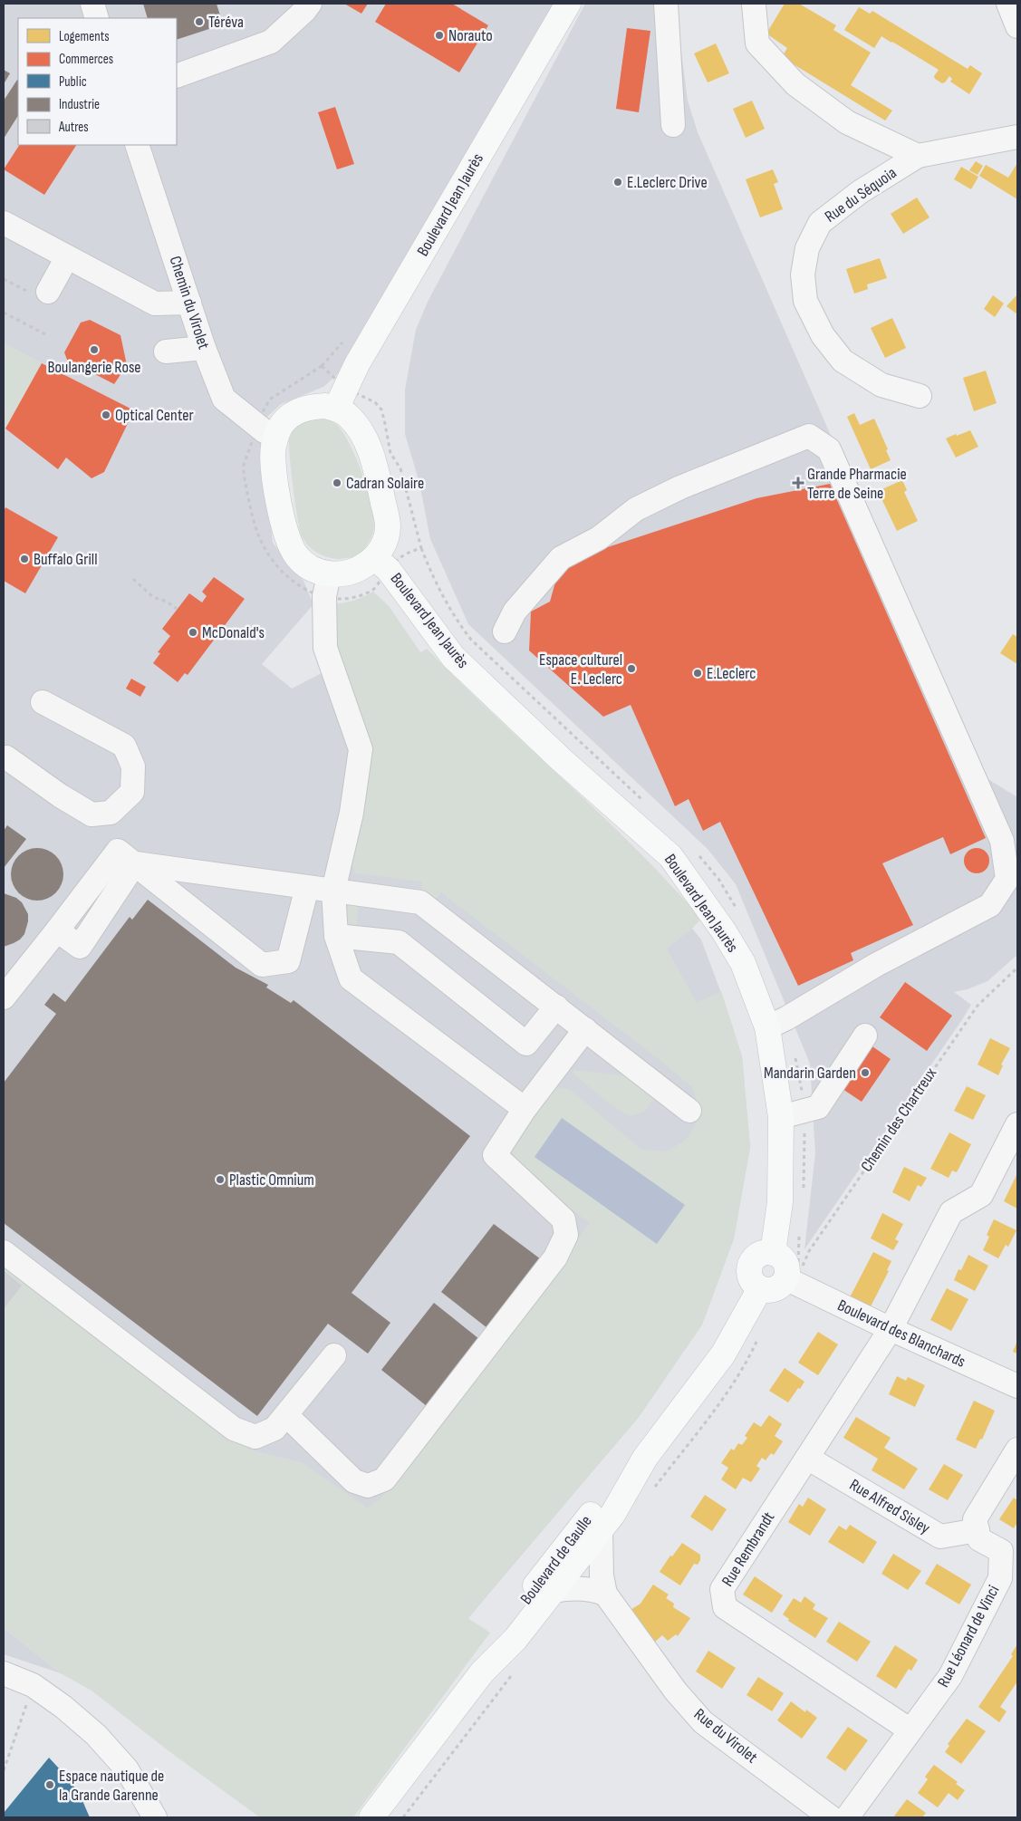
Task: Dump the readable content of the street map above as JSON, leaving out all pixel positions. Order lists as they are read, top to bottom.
{
  "streets": {
    "main road": ["Boulevard Jean Jaurès", "Boulevard de Gaulle"],
    "street": [
      "Rue du Séquoia",
      "Chemin du Virolet",
      "Boulevard des Blanchards",
      "Rue Alfred Sisley",
      "Rue Rembrandt",
      "Rue Léonard de Vinci",
      "Rue du Virolet"
    ],
    "path": ["Chemin des Chartreux"]
  },
  "crossings": [
    ["Boulevard Jean Jaurès", "Chemin du Virolet"],
    ["Boulevard Jean Jaurès", "Chemin des Chartreux"],
    ["Boulevard Jean Jaurès", "Boulevard des Blanchards"],
    ["Boulevard Jean Jaurès", "Boulevard de Gaulle"],
    ["Chemin des Chartreux", "Boulevard des Blanchards"],
    ["Chemin des Chartreux", "Boulevard de Gaulle"],
    ["Boulevard des Blanchards", "Rue Rembrandt"],
    ["Boulevard des Blanchards", "Boulevard de Gaulle"],
    ["Rue Alfred Sisley", "Rue Rembrandt"],
    ["Rue Alfred Sisley", "Rue Léonard de Vinci"],
    ["Rue Rembrandt", "Rue Léonard de Vinci"],
    ["Boulevard de Gaulle", "Rue du Virolet"]
  ],
  "places": {
    "other": [
      "Téréva",
      "Norauto",
      "E.Leclerc Drive",
      "Boulangerie Rose",
      "Optical Center",
      "Cadran Solaire",
      "Buffalo Grill",
      "McDonald's",
      "Espace culturel E. Leclerc",
      "E.Leclerc",
      "Mandarin Garden",
      "Plastic Omnium",
      "Espace nautique de la Grande Garenne"
    ],
    "health": ["Grande Pharmacie Terre de Seine"]
  },
  "legend": [
    "Logements",
    "Commerces",
    "Public",
    "Industrie",
    "Autres"
  ]
}
